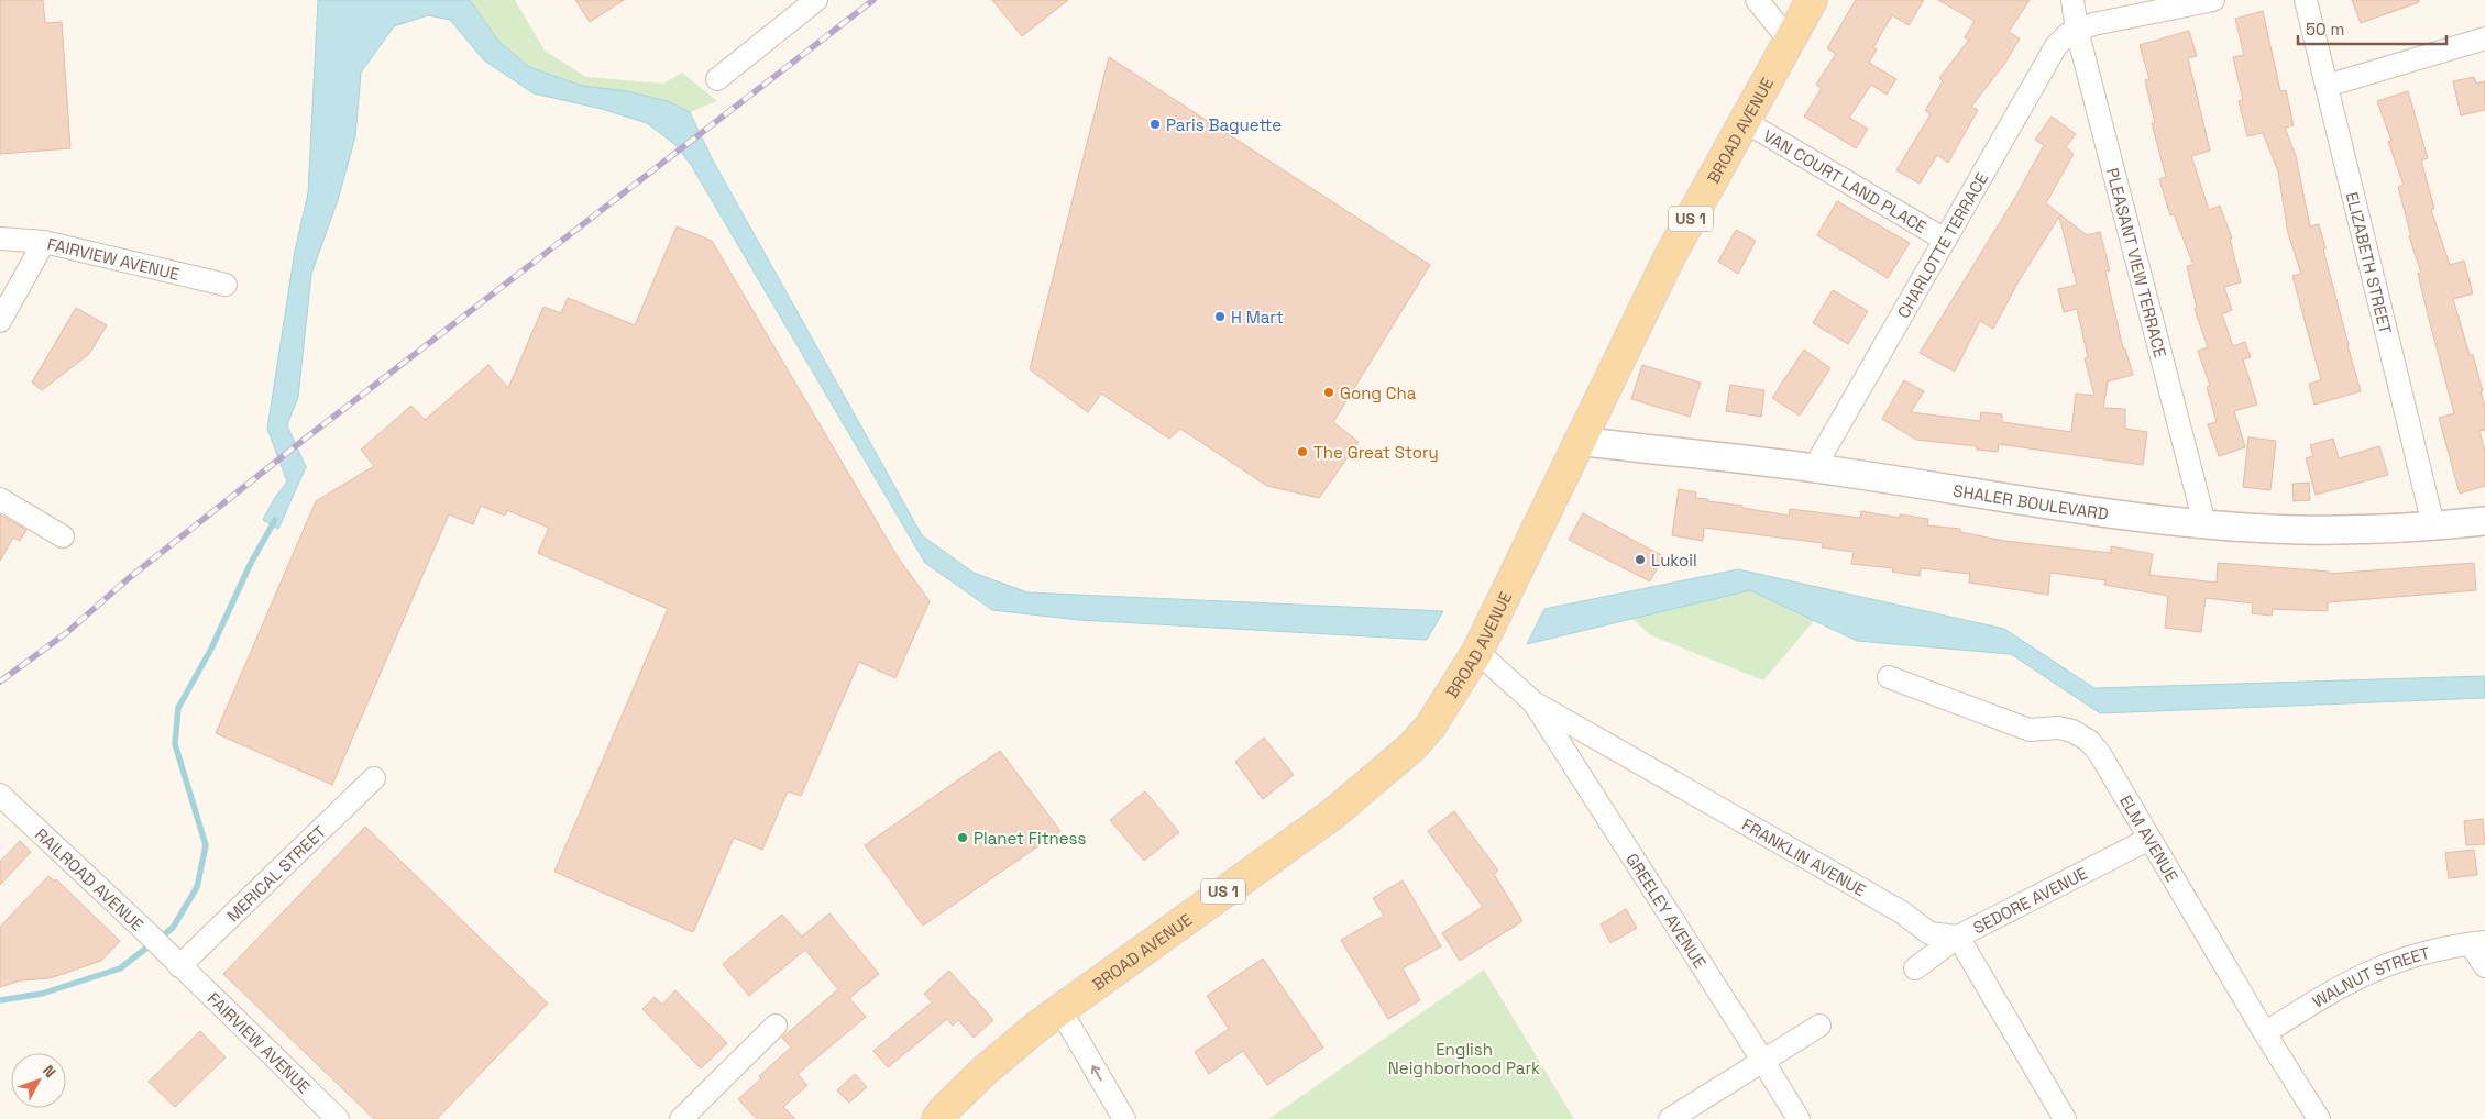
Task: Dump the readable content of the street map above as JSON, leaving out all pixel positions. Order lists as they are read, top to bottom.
{
  "streets": {
    "main road": ["BROAD AVENUE", "US 1"],
    "street": [
      "VAN COURT LAND PLACE",
      "CHARLOTTE TERRACE",
      "FAIRVIEW AVENUE",
      "PLEASANT VIEW TERRACE",
      "ELIZABETH STREET",
      "SHALER BOULEVARD",
      "ELM AVENUE",
      "FRANKLIN AVENUE",
      "MERICAL STREET",
      "RAILROAD AVENUE",
      "SEDORE AVENUE",
      "GREELEY AVENUE",
      "WALNUT STREET"
    ]
  },
  "crossings": [
    ["BROAD AVENUE", "VAN COURT LAND PLACE"],
    ["BROAD AVENUE", "SHALER BOULEVARD"],
    ["BROAD AVENUE", "FRANKLIN AVENUE"],
    ["VAN COURT LAND PLACE", "CHARLOTTE TERRACE"],
    ["CHARLOTTE TERRACE", "PLEASANT VIEW TERRACE"],
    ["CHARLOTTE TERRACE", "SHALER BOULEVARD"],
    ["FAIRVIEW AVENUE", "MERICAL STREET"],
    ["FAIRVIEW AVENUE", "RAILROAD AVENUE"],
    ["PLEASANT VIEW TERRACE", "SHALER BOULEVARD"],
    ["ELIZABETH STREET", "SHALER BOULEVARD"],
    ["ELM AVENUE", "SEDORE AVENUE"],
    ["ELM AVENUE", "WALNUT STREET"],
    ["FRANKLIN AVENUE", "SEDORE AVENUE"],
    ["FRANKLIN AVENUE", "GREELEY AVENUE"],
    ["MERICAL STREET", "RAILROAD AVENUE"]
  ],
  "parks": ["English Neighborhood Park"],
  "places": [
    "Paris Baguette",
    "H Mart",
    "Gong Cha",
    "The Great Story",
    "Lukoil",
    "Planet Fitness"
  ],
  "scale_bar": "50 m",
  "north": "top right"
}
